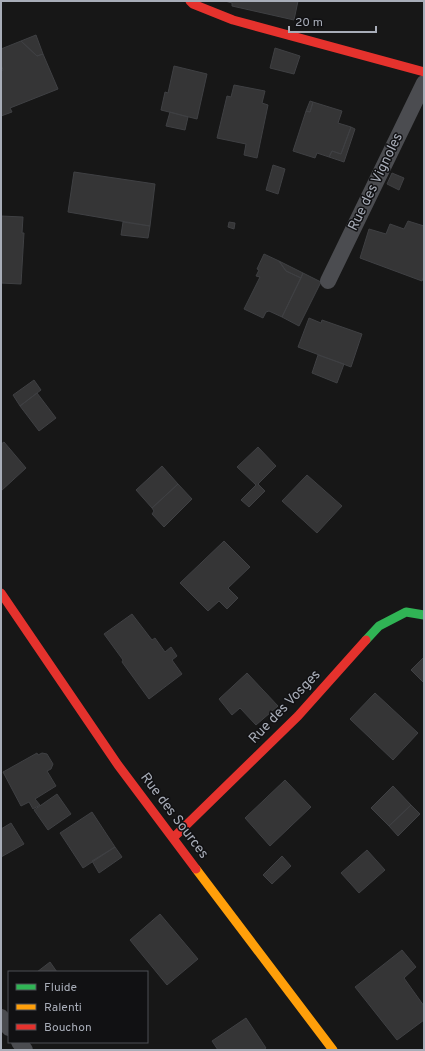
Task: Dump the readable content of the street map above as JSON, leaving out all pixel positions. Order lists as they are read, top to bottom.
{
  "streets": {
    "street": ["Rue des Vosges", "Rue des Sources"],
    "lane": ["Rue des Vignoles"]
  },
  "crossings": [
    ["Rue des Vosges", "Rue des Sources"]
  ],
  "legend": ["Fluide", "Ralenti", "Bouchon"],
  "scale_bar": "20 m"
}
